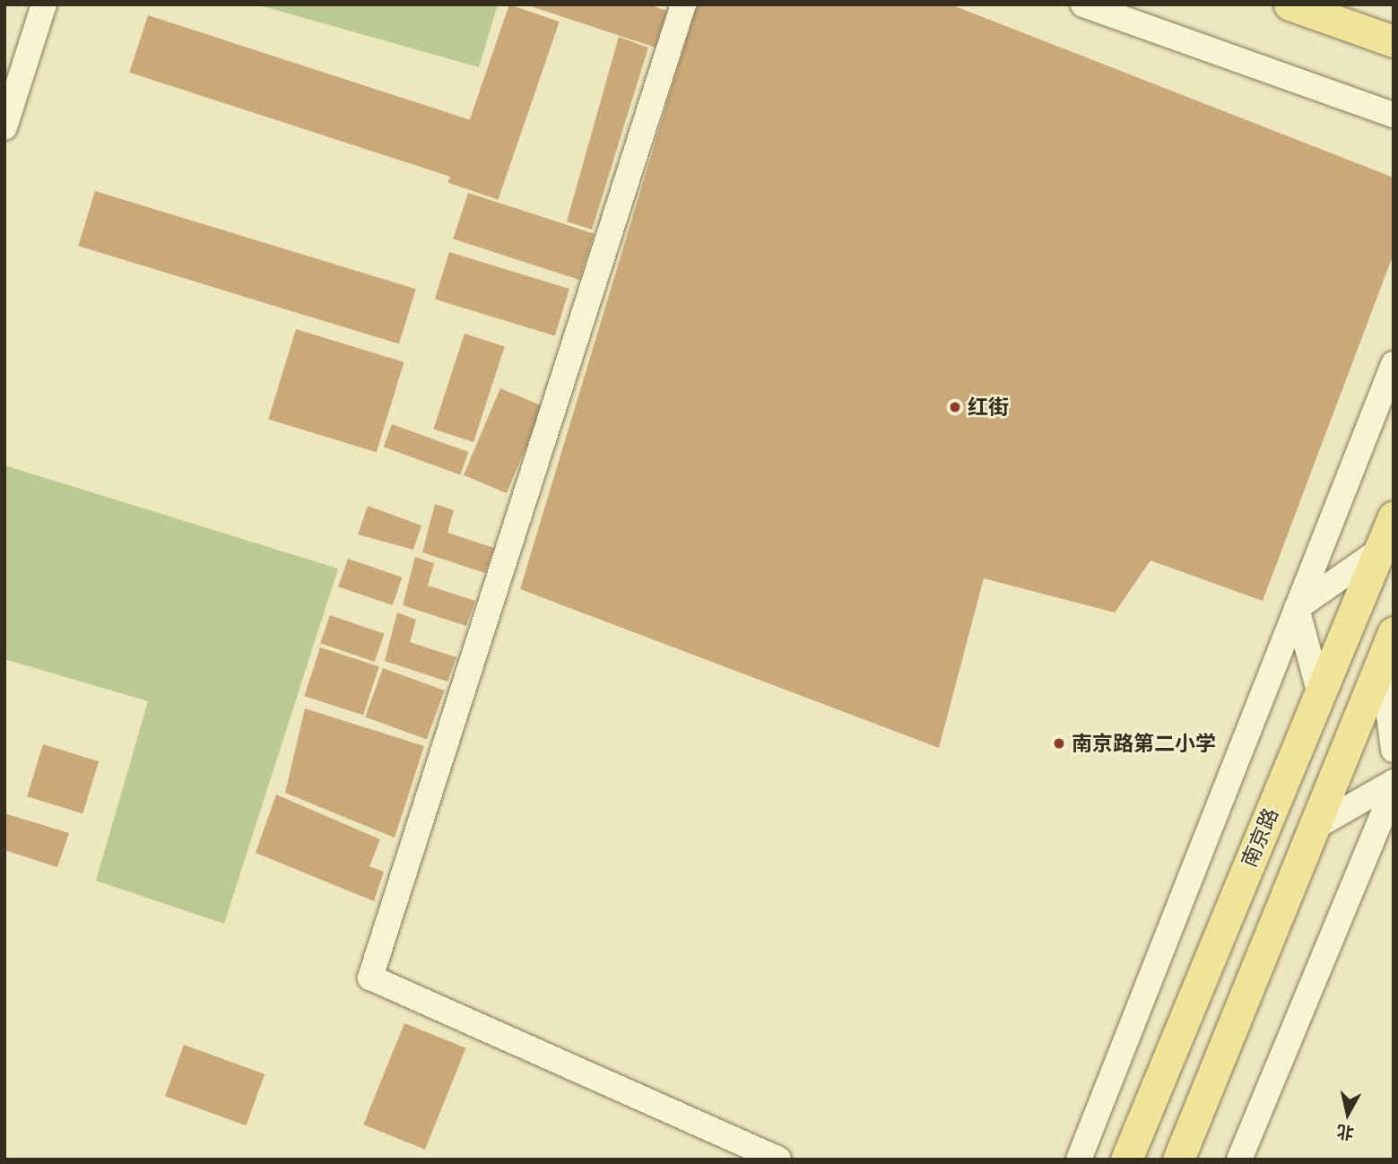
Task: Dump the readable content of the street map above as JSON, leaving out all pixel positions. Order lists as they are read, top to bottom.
{
  "streets": {
    "main road": ["南京路"]
  },
  "places": ["红街", "南京路第二小学"],
  "north": "bottom"
}
